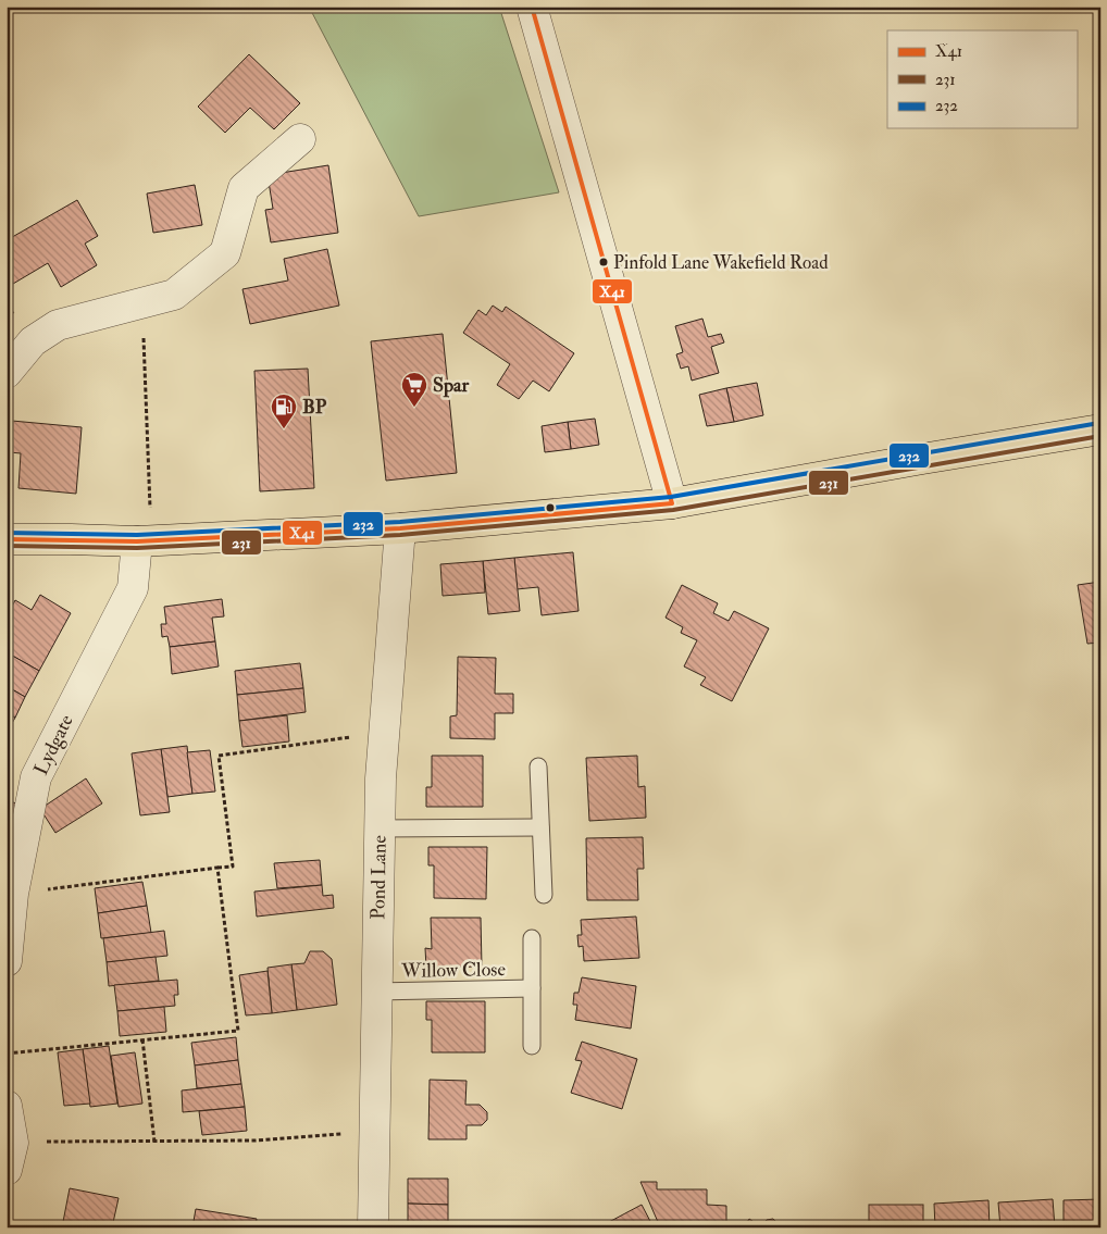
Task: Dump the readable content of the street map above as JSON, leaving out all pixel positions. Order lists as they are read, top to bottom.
{
  "streets": {
    "street": ["Lydgate", "Pond Lane"],
    "lane": ["Willow Close"]
  },
  "crossings": [
    ["Pond Lane", "Willow Close"]
  ],
  "places": {
    "other": ["Pinfold Lane Wakefield Road"],
    "supermarket": ["Spar"],
    "fuel station": ["BP"]
  },
  "lines": ["transit line X41", "transit line 232", "transit line 231"],
  "legend": ["X41", "231", "232"]
}
